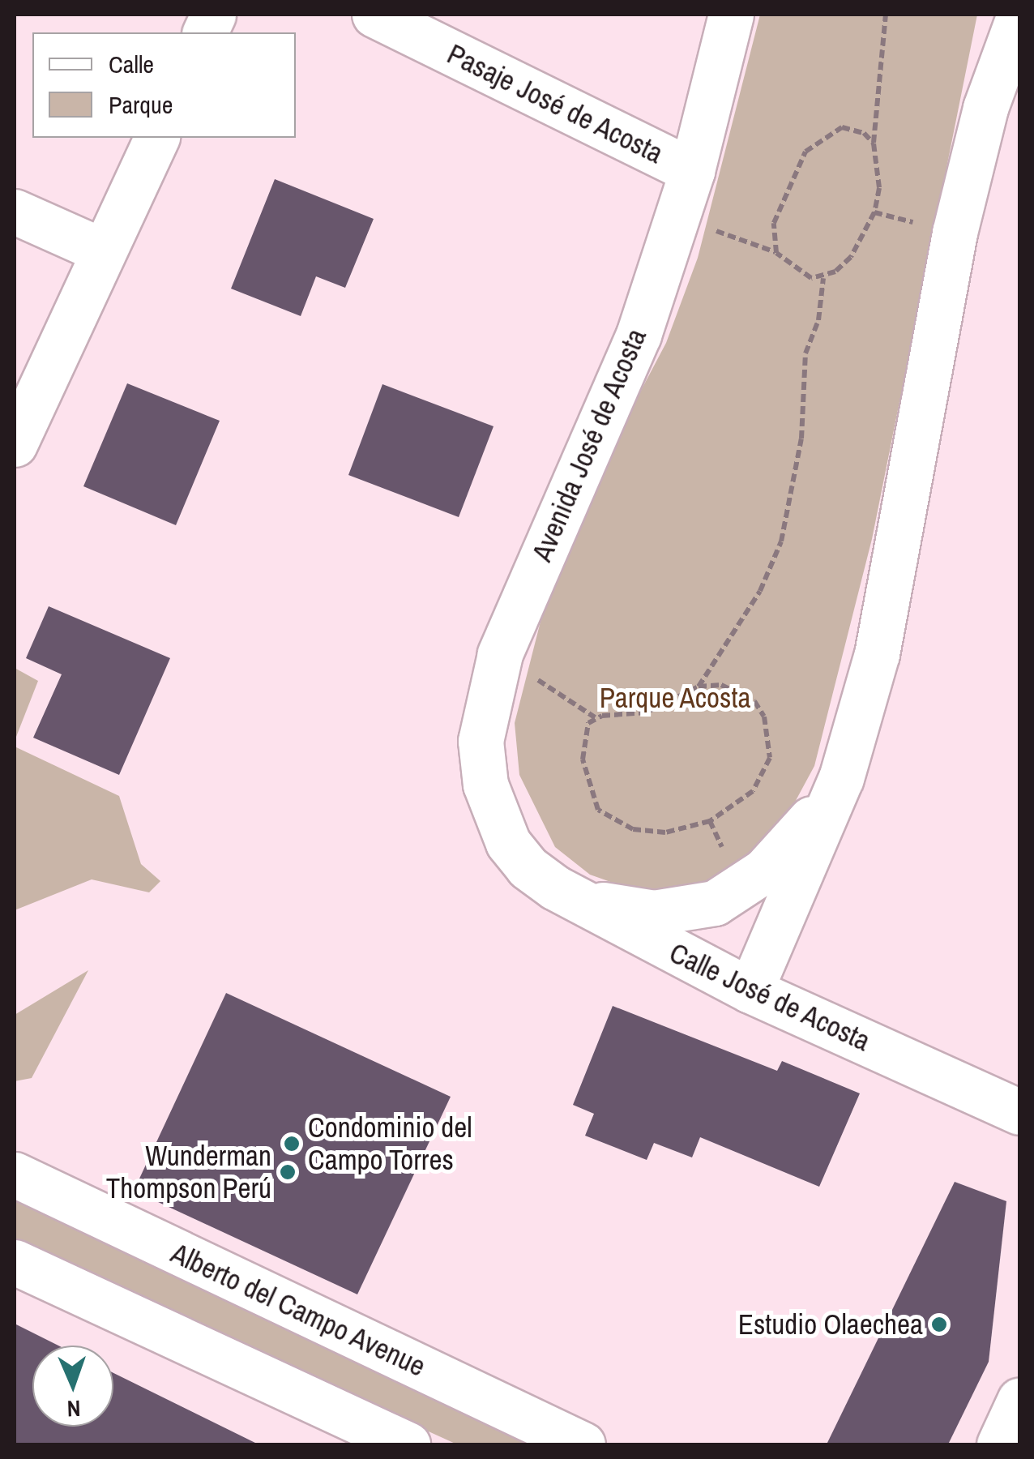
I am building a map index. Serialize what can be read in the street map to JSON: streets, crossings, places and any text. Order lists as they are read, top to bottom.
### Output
{
  "streets": {
    "street": [
      "Pasaje José de Acosta",
      "Avenida José de Acosta",
      "Calle José de Acosta",
      "Alberto del Campo Avenue"
    ]
  },
  "crossings": [
    ["Pasaje José de Acosta", "Avenida José de Acosta"],
    ["Avenida José de Acosta", "Calle José de Acosta"]
  ],
  "parks": ["Parque Acosta"],
  "places": ["Condominio del Campo Torres", "Wunderman Thompson Perú", "Estudio Olaechea"],
  "legend": ["Calle", "Parque"],
  "north": "bottom"
}
